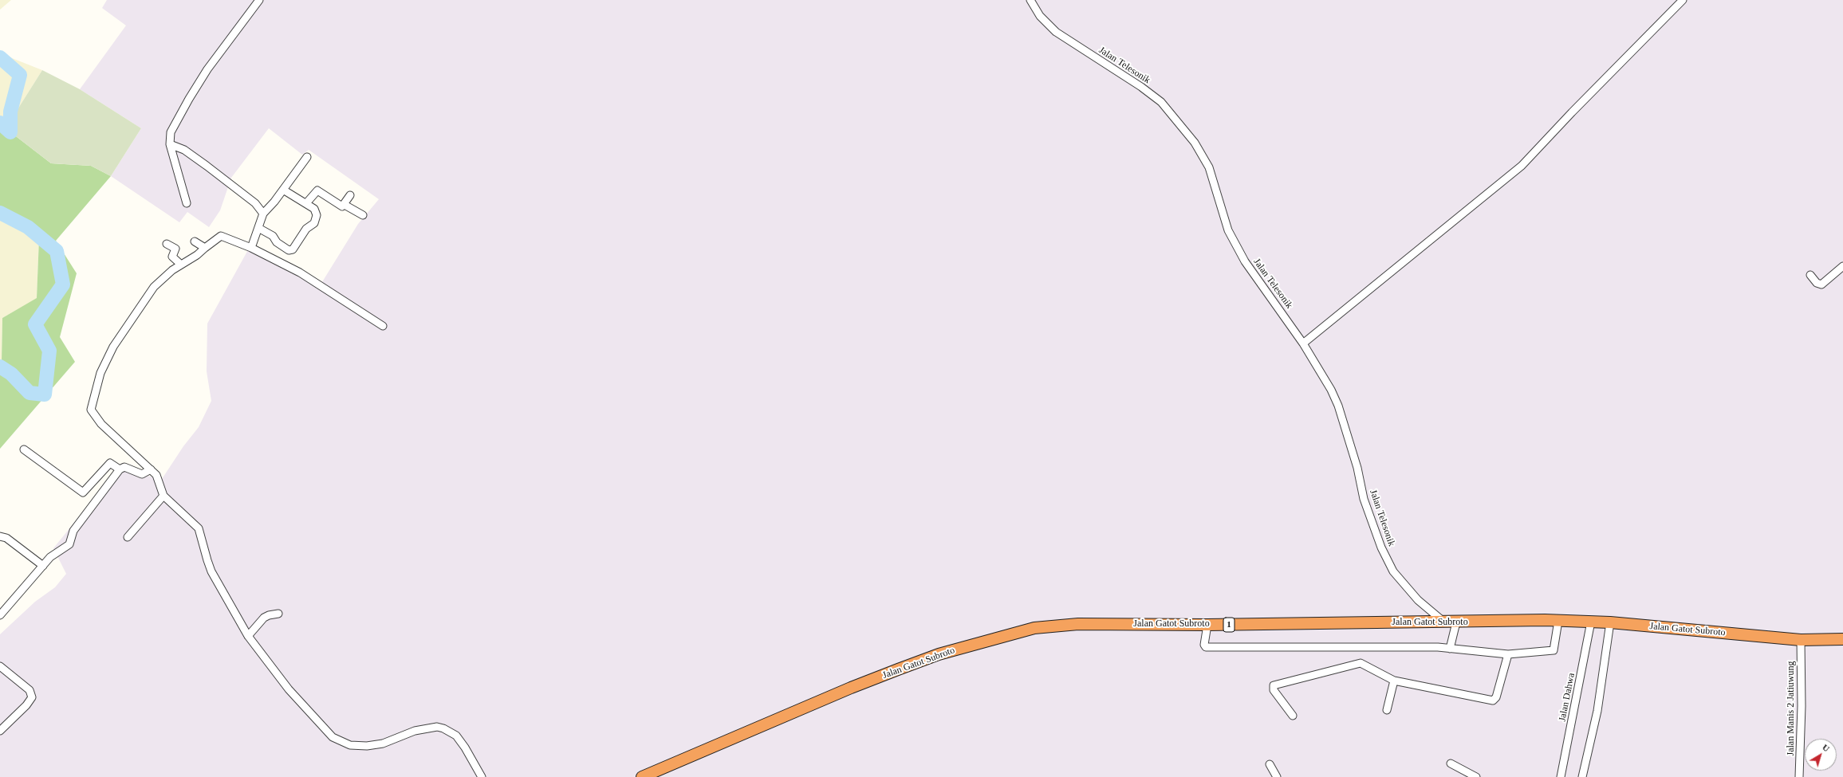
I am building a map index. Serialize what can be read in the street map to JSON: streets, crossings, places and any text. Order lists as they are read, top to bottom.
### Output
{
  "streets": {
    "highway": ["Jalan Gatot Subroto", "1"],
    "street": ["Jalan Telesonik", "Jalan Dahwa", "Jalan Manis 2 Jatiuwung"]
  },
  "crossings": [
    ["Jalan Telesonik", "Jalan Gatot Subroto"],
    ["Jalan Gatot Subroto", "Jalan Dahwa"],
    ["Jalan Gatot Subroto", "Jalan Manis 2 Jatiuwung"]
  ],
  "north": "top right"
}
